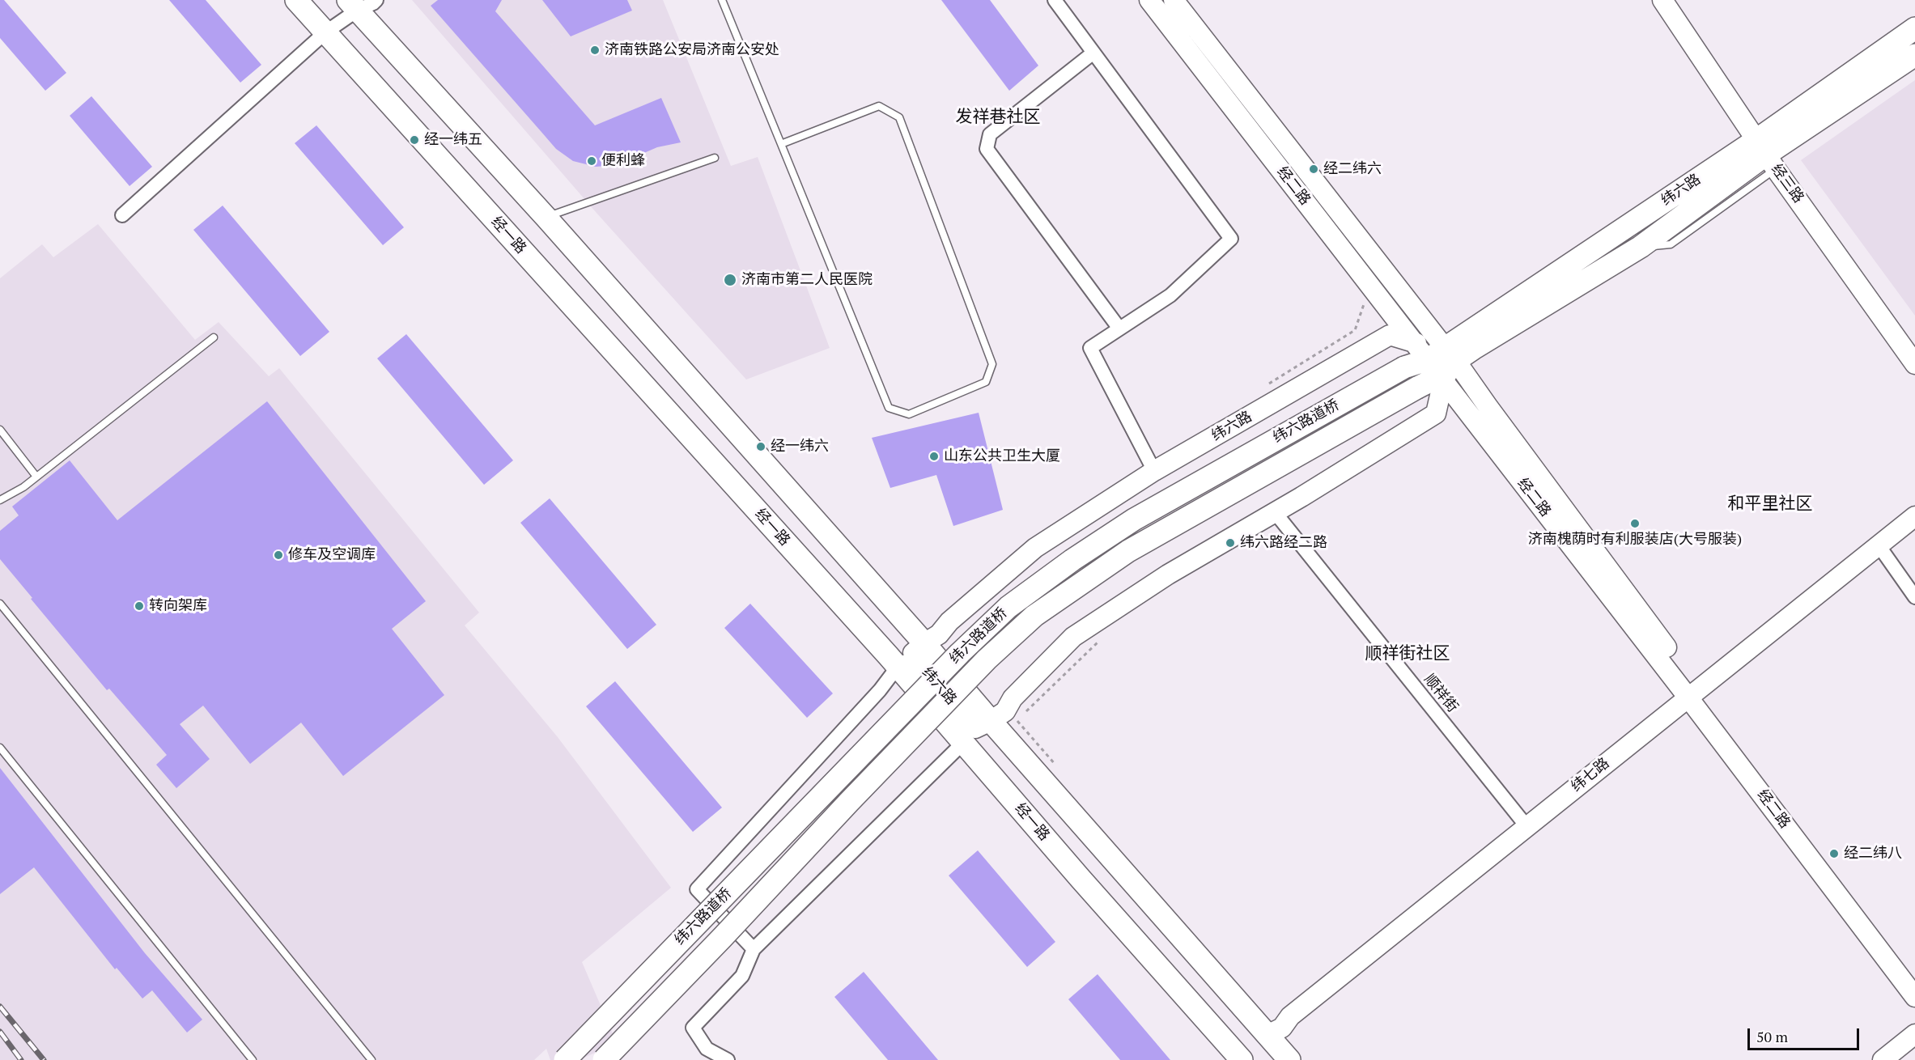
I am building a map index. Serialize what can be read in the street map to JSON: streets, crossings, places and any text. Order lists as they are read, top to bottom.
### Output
{
  "streets": {
    "main road": ["纬六路", "经一路", "纬六路道桥"],
    "street": [
      "经三路",
      "经二路",
      "顺祥街",
      "纬七路"
    ]
  },
  "crossings": [
    ["经三路", "纬六路"],
    ["经二路", "纬六路"],
    ["经二路", "纬七路"],
    ["纬六路", "经一路"],
    ["纬六路", "纬六路道桥"],
    ["顺祥街", "纬七路"]
  ],
  "districts": ["发祥巷社区", "和平里社区", "顺祥街社区"],
  "places": [
    "济南铁路公安局济南公安处",
    "经一纬五",
    "便利蜂",
    "经二纬六",
    "济南市第二人民医院",
    "经一纬六",
    "山东公共卫生大厦",
    "济南槐荫时有利服装店(大号服装)",
    "纬六路经二路",
    "修车及空调库",
    "转向架库",
    "经二纬八"
  ],
  "scale_bar": "50 m"
}
